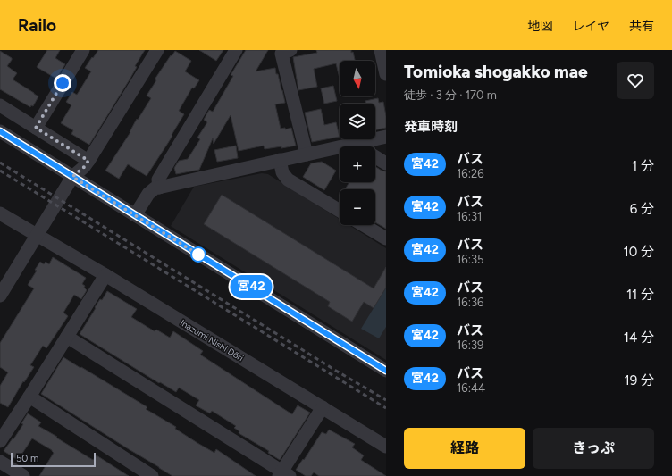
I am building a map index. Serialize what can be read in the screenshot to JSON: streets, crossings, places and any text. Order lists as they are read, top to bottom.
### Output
{
  "streets": {
    "street": ["Inazumi Nishi Dōri"]
  },
  "lines": ["bus line 宮42"],
  "scale_bar": "50 m",
  "north": "bottom",
  "page": {
    "header": "Railo",
    "nav": ["地図", "レイヤ", "共有"],
    "on_map": "宮42",
    "heading": [
      ["Tomioka shogakko mae", "徒歩 · 3 分 · 170 m"],
      "発車時刻"
    ],
    "map_buttons": ["+", "−"],
    "list": [
      {
        "mark": "宮42",
        "name": "バス",
        "note": "16:26",
        "value": "1 分"
      },
      {
        "mark": "宮42",
        "name": "バス",
        "note": "16:31",
        "value": "6 分"
      },
      {
        "mark": "宮42",
        "name": "バス",
        "note": "16:35",
        "value": "10 分"
      },
      {
        "mark": "宮42",
        "name": "バス",
        "note": "16:36",
        "value": "11 分"
      },
      {
        "mark": "宮42",
        "name": "バス",
        "note": "16:39",
        "value": "14 分"
      },
      {
        "mark": "宮42",
        "name": "バス",
        "note": "16:44",
        "value": "19 分"
      }
    ],
    "buttons": ["経路", "きっぷ"],
    "scale": "50 m"
  }
}
